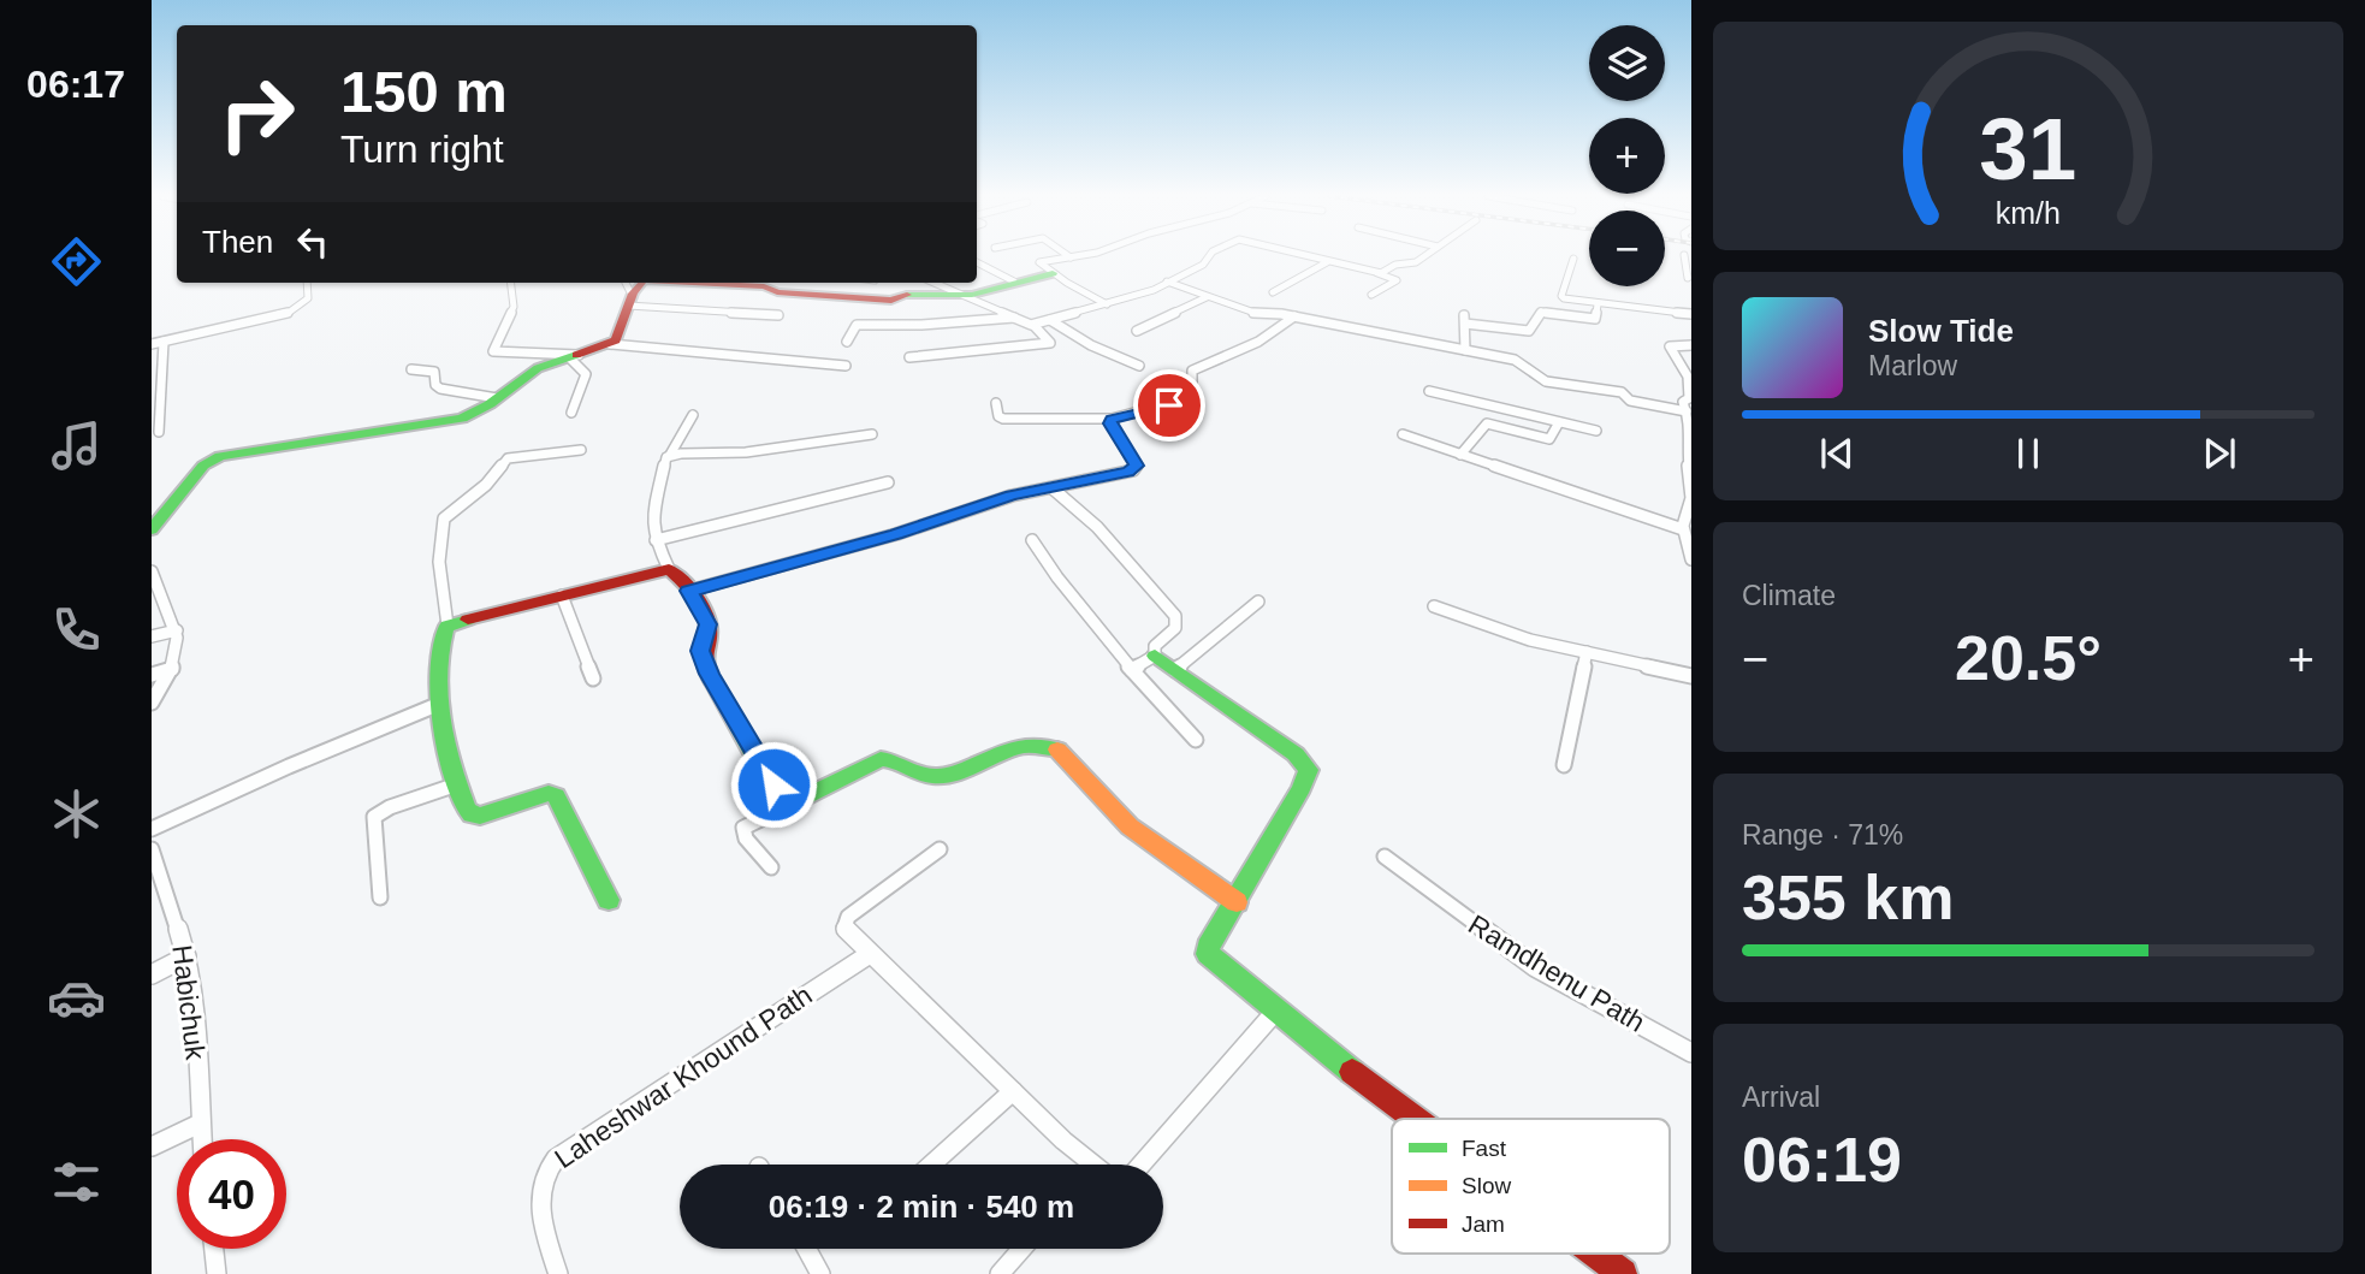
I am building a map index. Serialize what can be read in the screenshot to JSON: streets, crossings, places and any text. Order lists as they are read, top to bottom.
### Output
{
  "streets": {
    "street": ["Ramdhenu Path", "Habichuk", "Laheshwar Khound Path"]
  },
  "legend": ["Fast", "Slow", "Jam"],
  "page": {
    "tabs": "06:17",
    "map_buttons": ["+", "−"],
    "turn": ["150 m", "Turn right"],
    "then": "Then",
    "song": ["Slow Tide", "Marlow"],
    "tile": [
      "Climate",
      ["Range · 71%", "355 km"],
      ["Arrival", "06:19"]
    ],
    "heat": ["−", "20.5°", "+"],
    "limit": "40",
    "trip": "06:19 · 2 min · 540 m",
    "gauge": ["31", "km/h"]
  }
}
